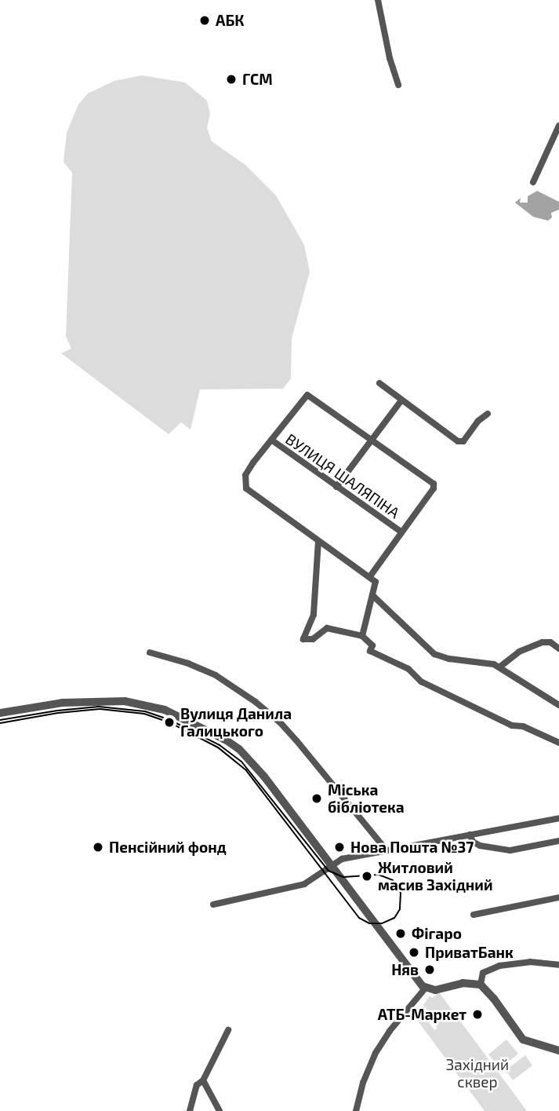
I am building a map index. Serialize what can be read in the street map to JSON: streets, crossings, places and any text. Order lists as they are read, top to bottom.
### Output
{
  "streets": {
    "street": ["ВУЛИЦЯ ШАЛЯПІНА"]
  },
  "parks": ["Західний сквер"],
  "places": [
    "АБК",
    "ГСМ",
    "Вулиця Данила Галицького",
    "Міська бібліотека",
    "Пенсійний фонд",
    "Нова Пошта №37",
    "Житловий масив Західний",
    "Фігаро",
    "ПриватБанк",
    "Няв",
    "АТБ-Маркет"
  ]
}
